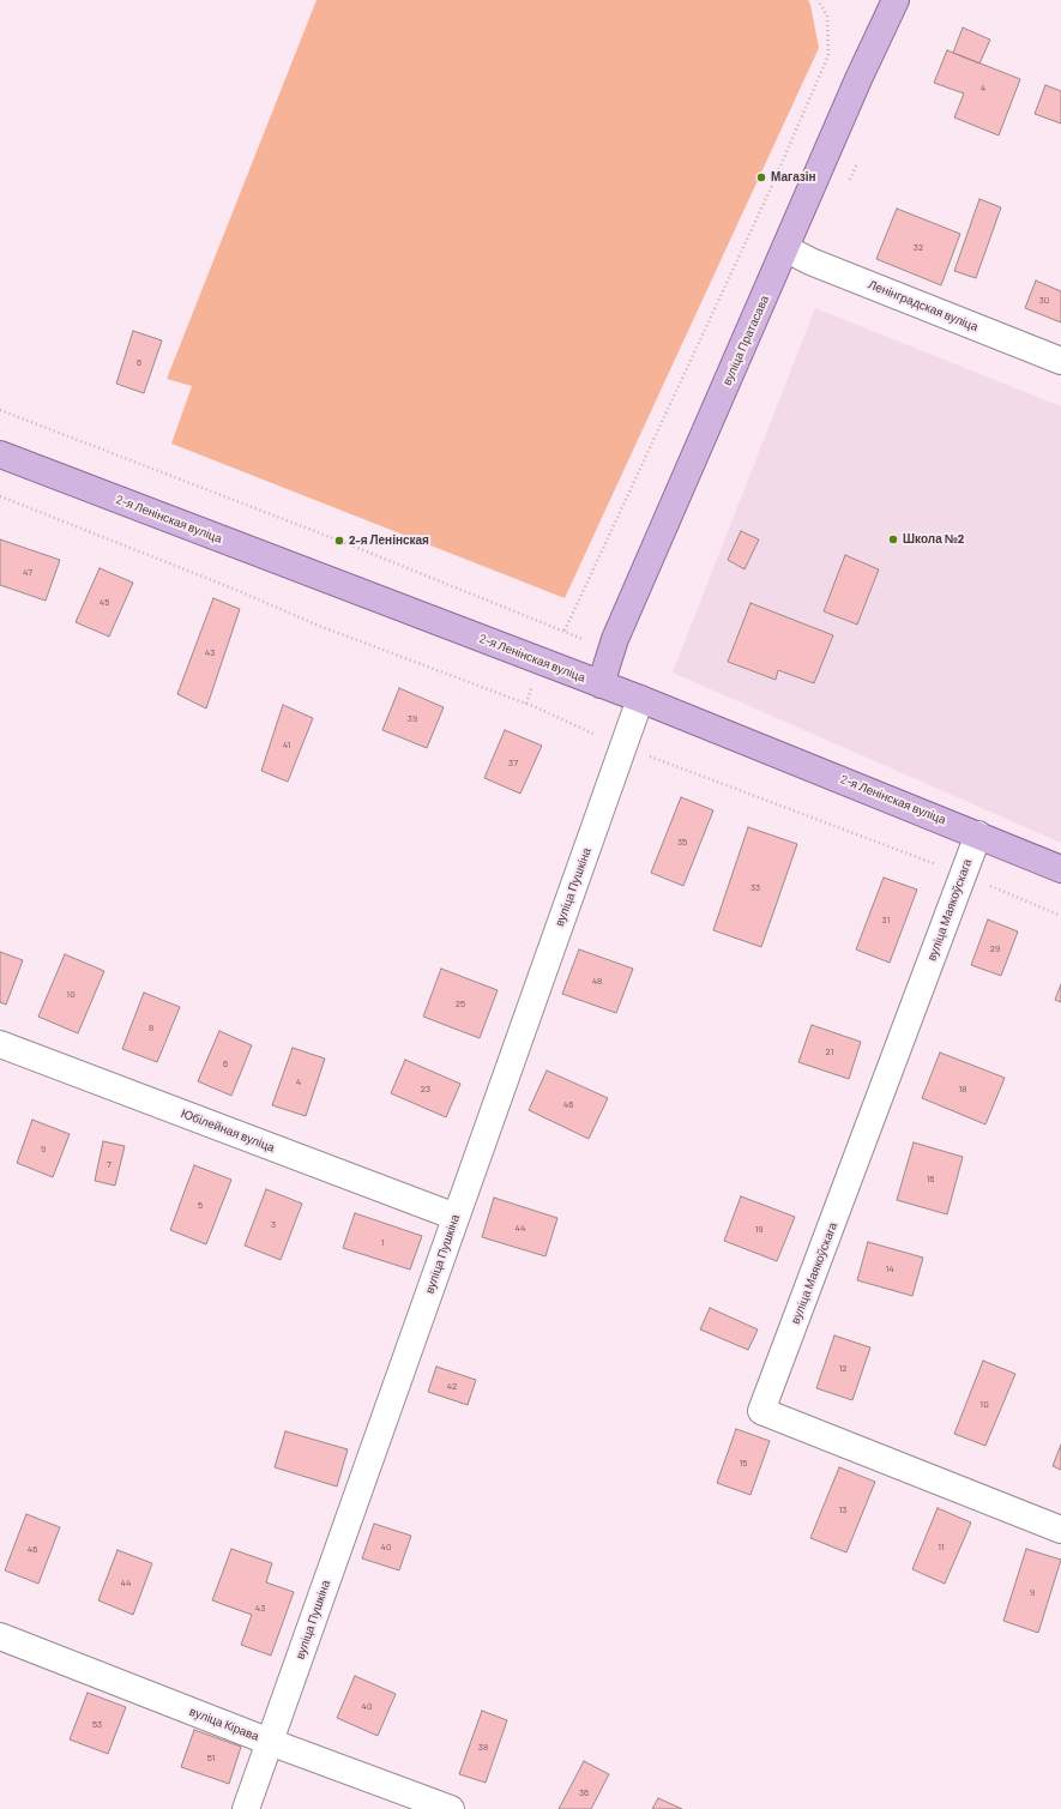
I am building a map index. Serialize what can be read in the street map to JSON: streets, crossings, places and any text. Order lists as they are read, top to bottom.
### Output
{
  "streets": {
    "main road": ["вуліца Пратасава", "2-я Ленінская вуліца"],
    "street": [
      "Ленінградская вуліца",
      "вуліца Пушкіна",
      "вуліца Маякоўскага",
      "Юбілейная вуліца",
      "вуліца Кірава"
    ]
  },
  "crossings": [
    ["Ленінградская вуліца", "вуліца Пратасава"],
    ["вуліца Пратасава", "2-я Ленінская вуліца"],
    ["2-я Ленінская вуліца", "вуліца Пушкіна"],
    ["2-я Ленінская вуліца", "вуліца Маякоўскага"],
    ["вуліца Пушкіна", "Юбілейная вуліца"],
    ["вуліца Пушкіна", "вуліца Кірава"]
  ],
  "places": ["Магазін", "Школа №2", "2-я Ленінская"],
  "house_numbers": [
    "4",
    "32",
    "30",
    "6",
    "47",
    "45",
    "43",
    "39",
    "41",
    "37",
    "35",
    "33",
    "31",
    "29",
    "48",
    "10",
    "25",
    "8",
    "21",
    "6",
    "4",
    "23",
    "18",
    "46",
    "9",
    "7",
    "16",
    "5",
    "3",
    "44",
    "19",
    "1",
    "14",
    "12",
    "42",
    "10",
    "15",
    "13",
    "40",
    "11",
    "46",
    "44",
    "9",
    "43",
    "40",
    "53",
    "38",
    "51",
    "36"
  ]
}
